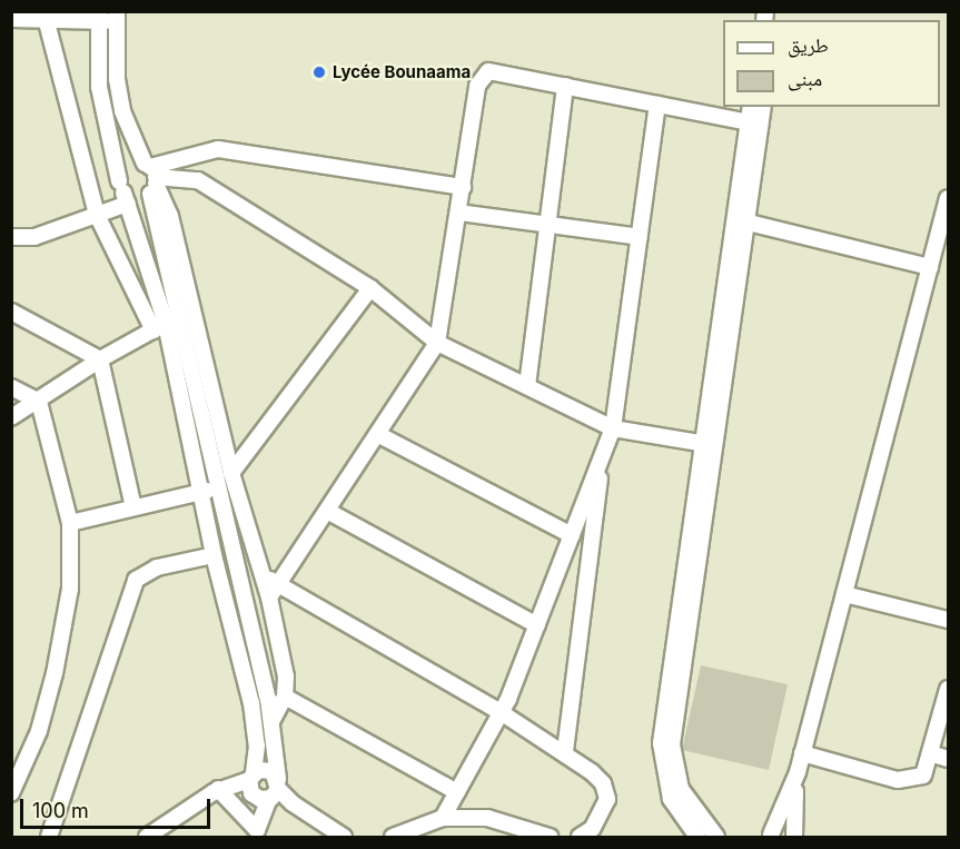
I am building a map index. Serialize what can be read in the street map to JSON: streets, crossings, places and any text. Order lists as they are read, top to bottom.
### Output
{
  "places": ["Lycée Bounaama"],
  "legend": ["طريق", "مبنى"],
  "scale_bar": "100 m"
}
